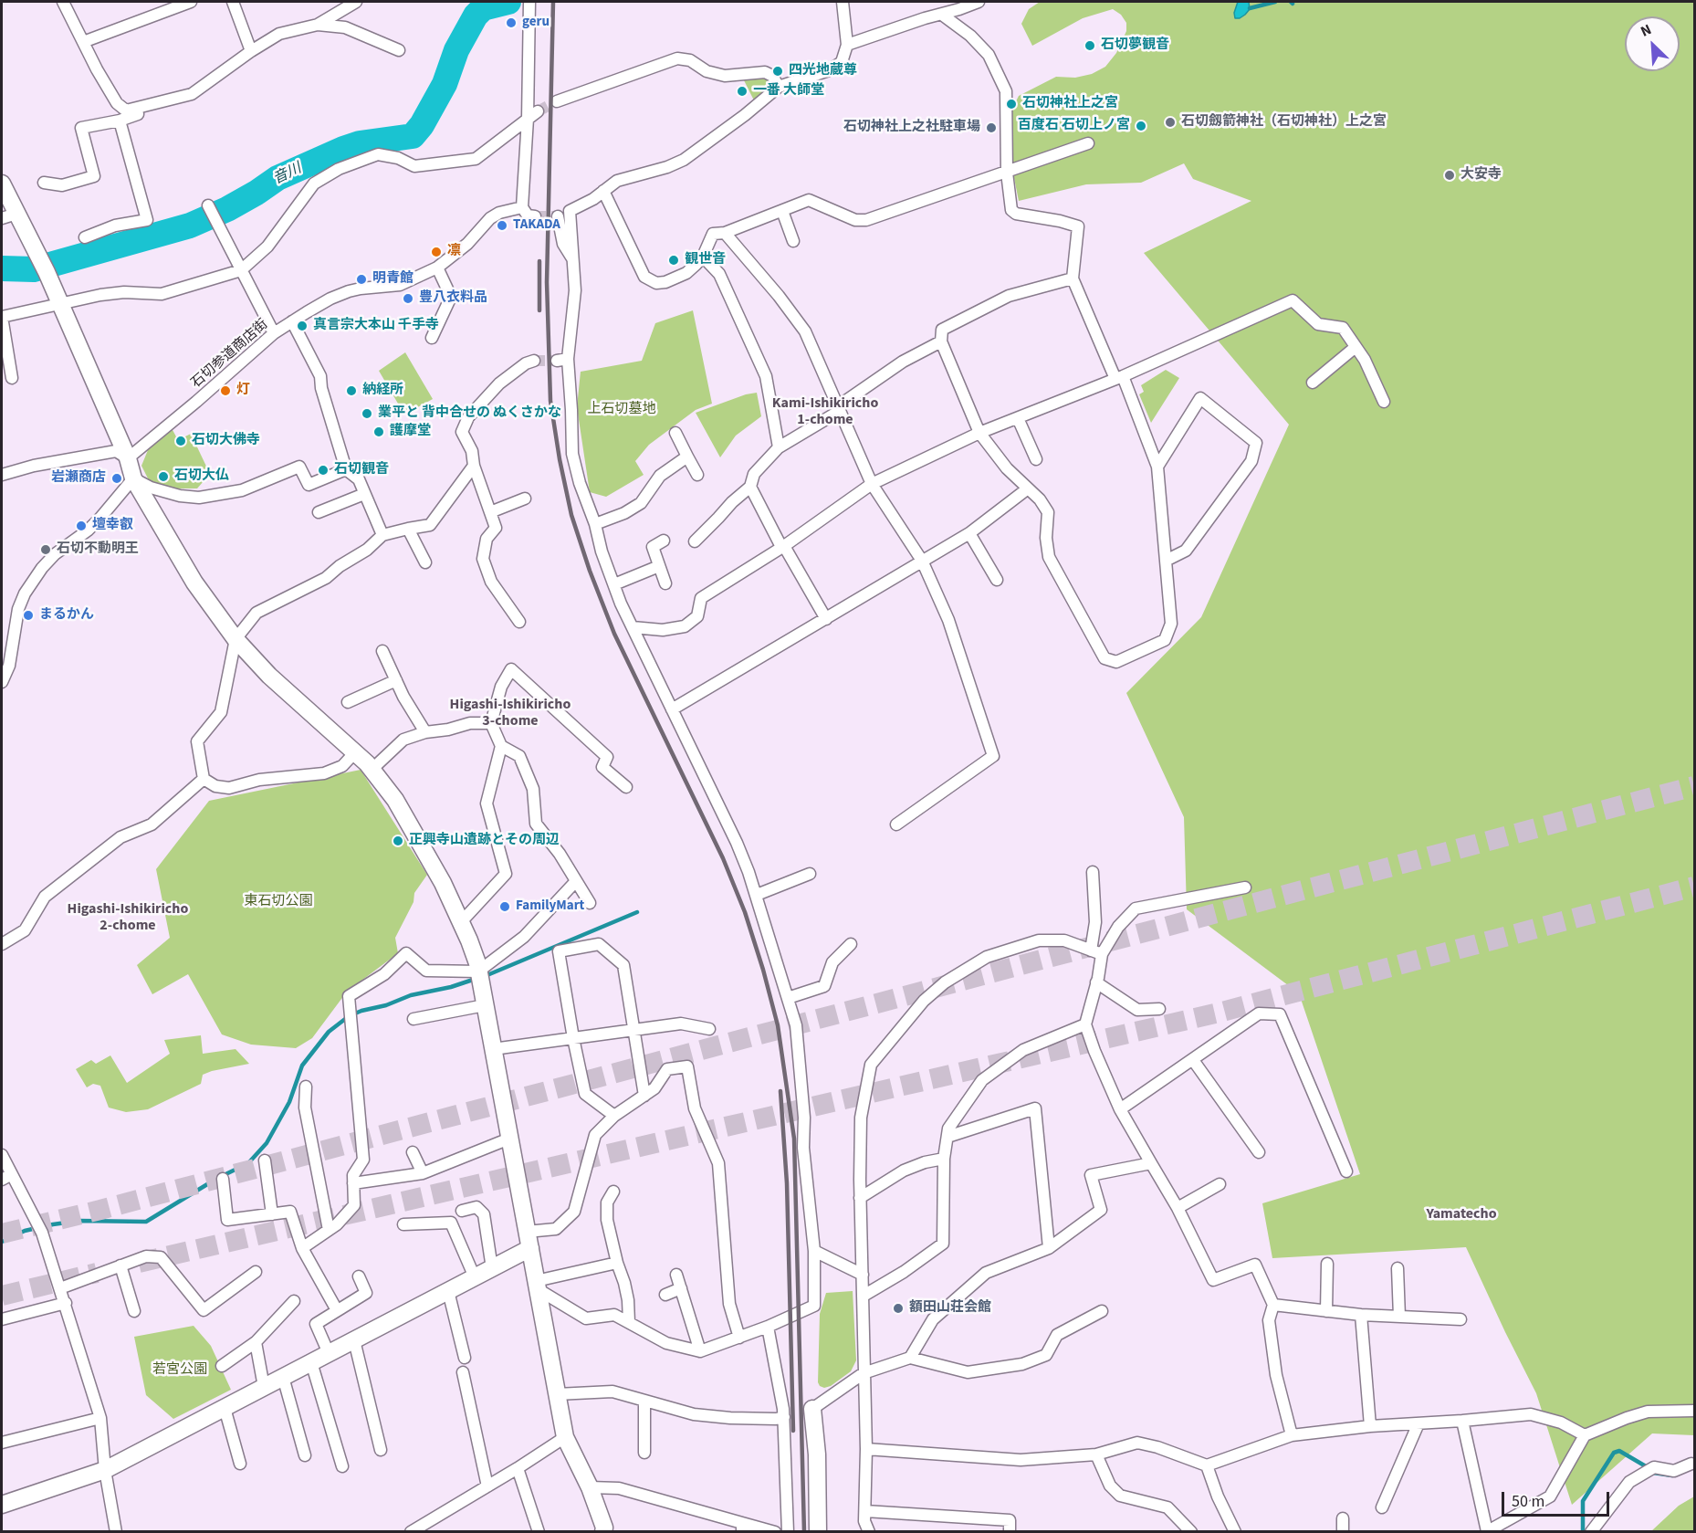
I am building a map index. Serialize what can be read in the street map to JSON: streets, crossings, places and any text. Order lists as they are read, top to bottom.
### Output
{
  "streets": {
    "street": ["石切参道商店街"]
  },
  "districts": [
    "Kami-Ishikiricho 1-chome",
    "Higashi-Ishikiricho 3-chome",
    "Higashi-Ishikiricho 2-chome",
    "Yamatecho"
  ],
  "water": ["音川"],
  "parks": ["上石切墓地", "東石切公園", "若宮公園"],
  "places": [
    "geru",
    "石切夢観音",
    "四光地蔵尊",
    "一番 大師堂",
    "石切神社上之宮",
    "石切劔箭神社（石切神社）上之宮",
    "百度石 石切上ノ宮",
    "石切神社上之社駐車場",
    "大安寺",
    "TAKADA",
    "凛",
    "観世音",
    "明青館",
    "豊八衣料品",
    "真言宗大本山 千手寺",
    "灯",
    "納経所",
    "業平と 背中合せの ぬくさかな",
    "護摩堂",
    "石切大佛寺",
    "石切観音",
    "石切大仏",
    "岩瀬商店",
    "壇幸叡",
    "石切不動明王",
    "まるかん",
    "正興寺山遺跡とその周辺",
    "FamilyMart",
    "額田山荘会館"
  ],
  "scale_bar": "50 m",
  "north": "top left"
}
